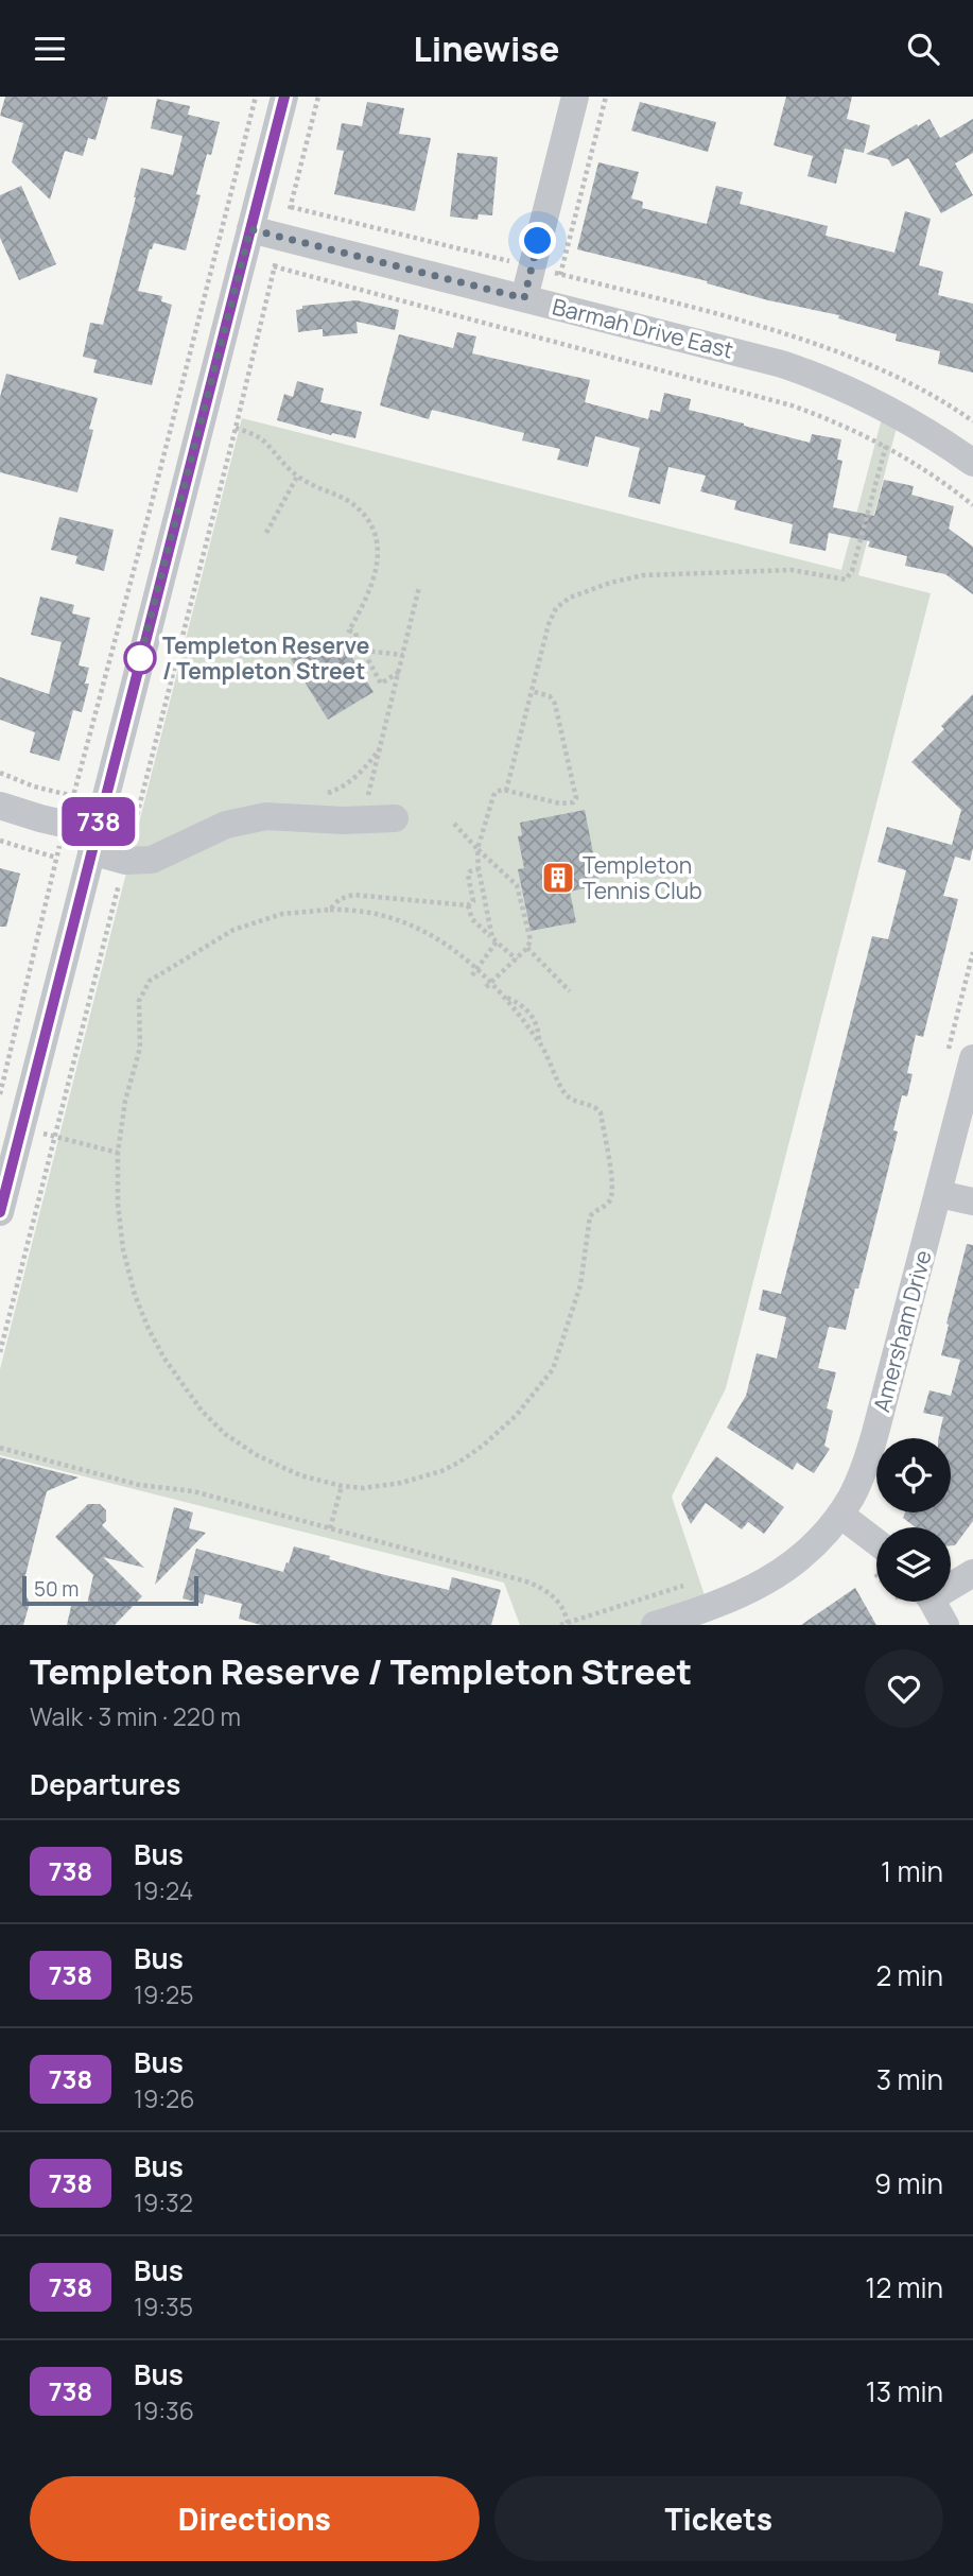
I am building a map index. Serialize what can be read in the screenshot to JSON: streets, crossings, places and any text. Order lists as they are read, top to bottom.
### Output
{
  "streets": {
    "street": ["Barmah Drive East", "Amersham Drive"]
  },
  "places": {
    "other": ["Templeton Reserve / Templeton Street"],
    "building": ["Templeton Tennis Club"]
  },
  "lines": ["bus line 738"],
  "scale_bar": "50 m",
  "page": {
    "header": "Linewise",
    "on_map": "738",
    "scale": "50 m",
    "heading": [
      ["Templeton Reserve / Templeton Street", "Walk · 3 min · 220 m"],
      "Departures"
    ],
    "list": [
      {
        "mark": "738",
        "name": "Bus",
        "note": "19:24",
        "value": "1 min"
      },
      {
        "mark": "738",
        "name": "Bus",
        "note": "19:25",
        "value": "2 min"
      },
      {
        "mark": "738",
        "name": "Bus",
        "note": "19:26",
        "value": "3 min"
      },
      {
        "mark": "738",
        "name": "Bus",
        "note": "19:32",
        "value": "9 min"
      },
      {
        "mark": "738",
        "name": "Bus",
        "note": "19:35",
        "value": "12 min"
      },
      {
        "mark": "738",
        "name": "Bus",
        "note": "19:36",
        "value": "13 min"
      }
    ],
    "buttons": ["Directions", "Tickets"]
  }
}
